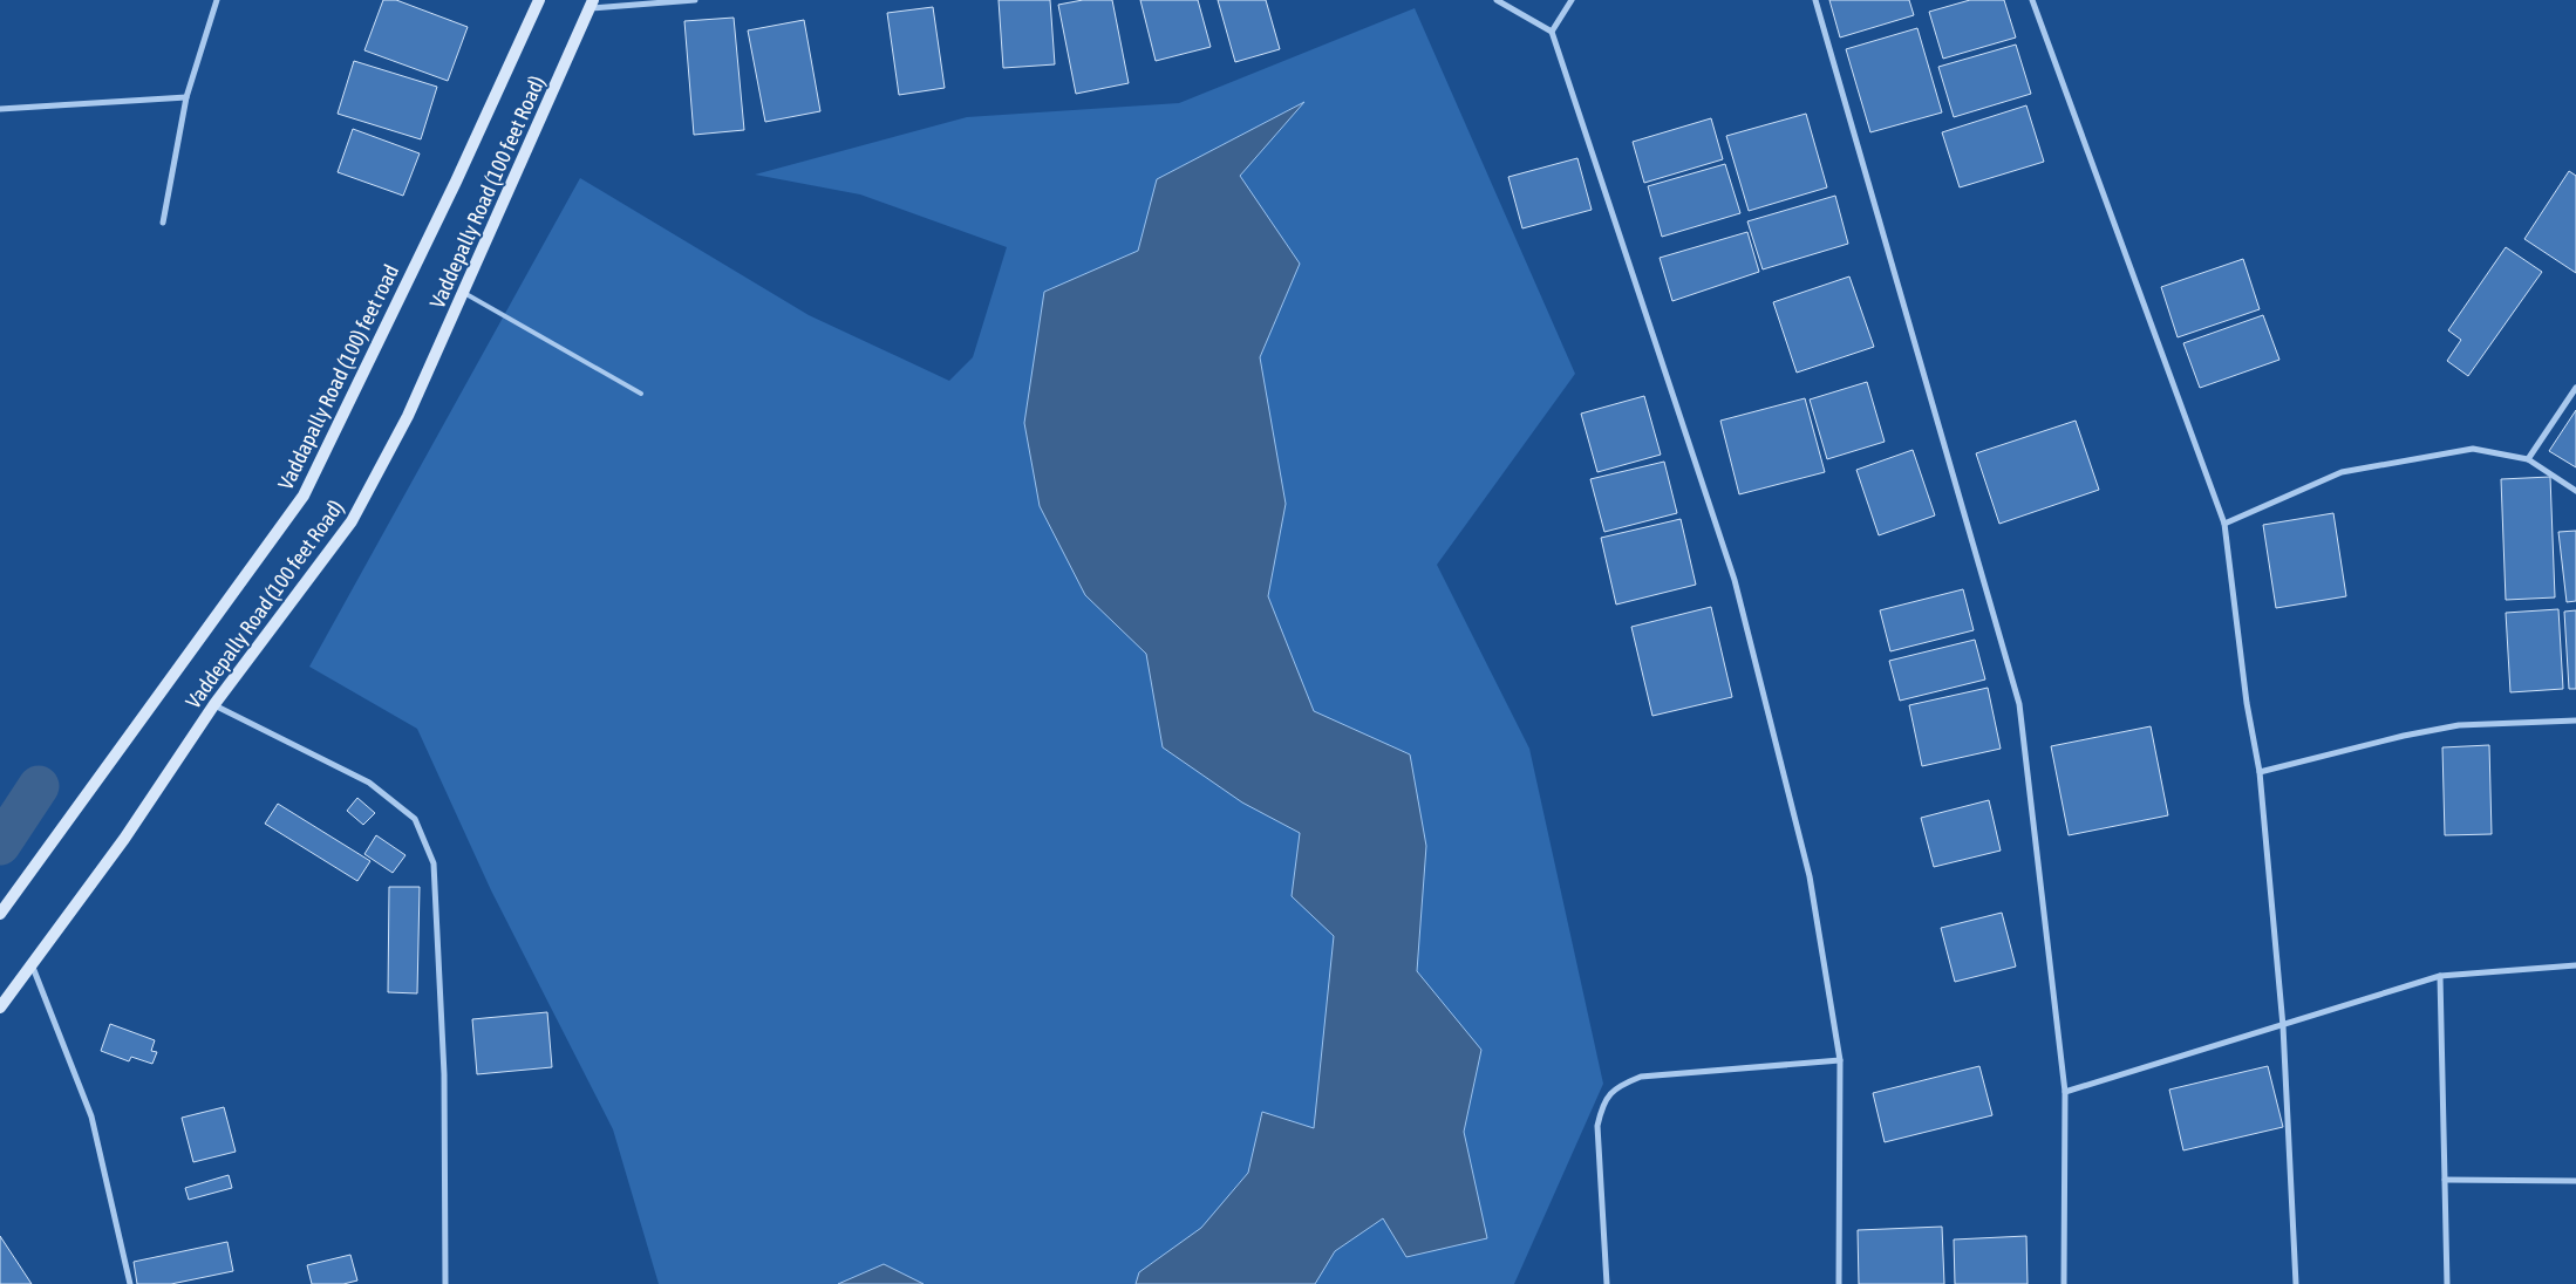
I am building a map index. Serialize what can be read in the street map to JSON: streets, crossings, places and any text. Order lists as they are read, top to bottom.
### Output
{
  "streets": {
    "main road": ["Vaddepally Road (100 feet Road)", "Vaddapally Road (100) feet road"]
  }
}
